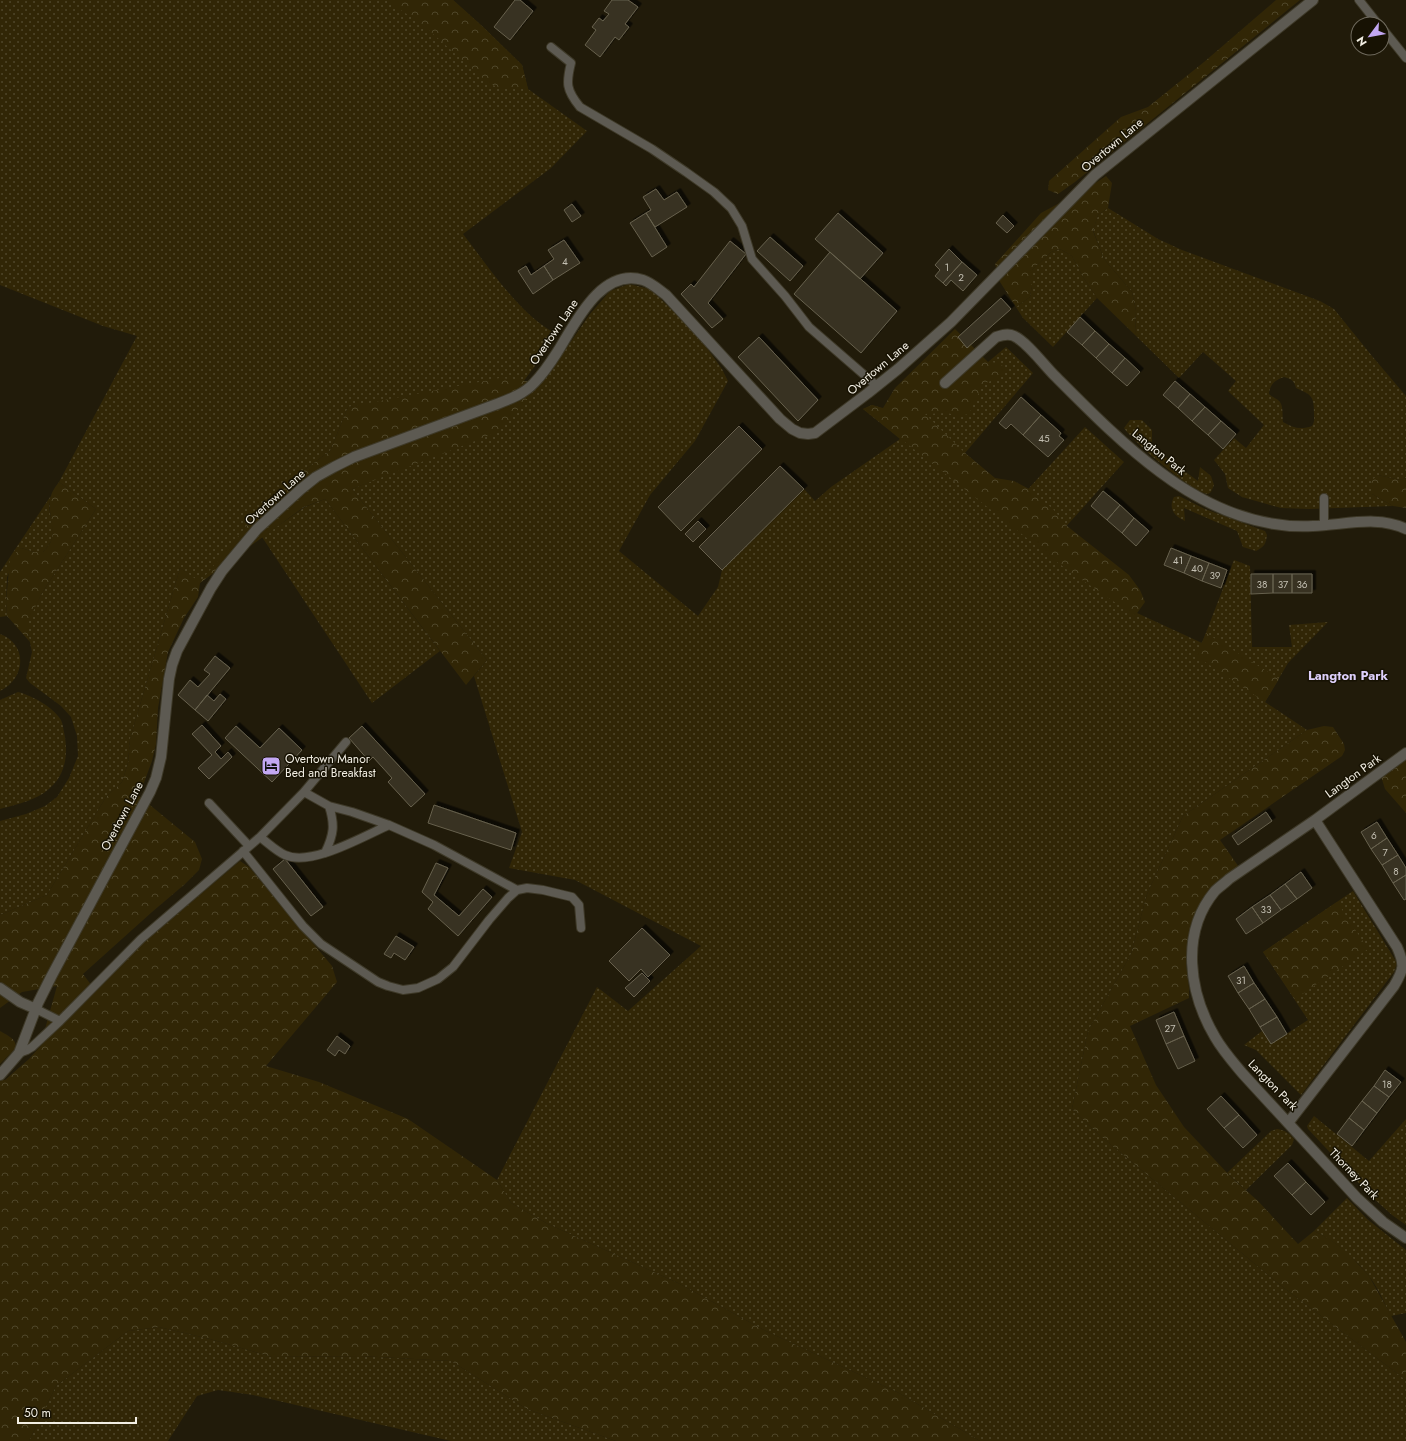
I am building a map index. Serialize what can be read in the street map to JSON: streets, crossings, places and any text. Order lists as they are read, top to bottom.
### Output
{
  "streets": {
    "street": ["Overtown Lane", "Langton Park", "Thorney Park"]
  },
  "crossings": [
    ["Langton Park", "Thorney Park"]
  ],
  "districts": ["Langton Park"],
  "places": {
    "hotel": ["Overtown Manor Bed and Breakfast"]
  },
  "house_numbers": [
    "4",
    "1",
    "2",
    "45",
    "41",
    "40",
    "39",
    "38",
    "37",
    "36",
    "6",
    "7",
    "8",
    "33",
    "31",
    "27",
    "18"
  ],
  "scale_bar": "50 m",
  "north": "bottom left"
}
